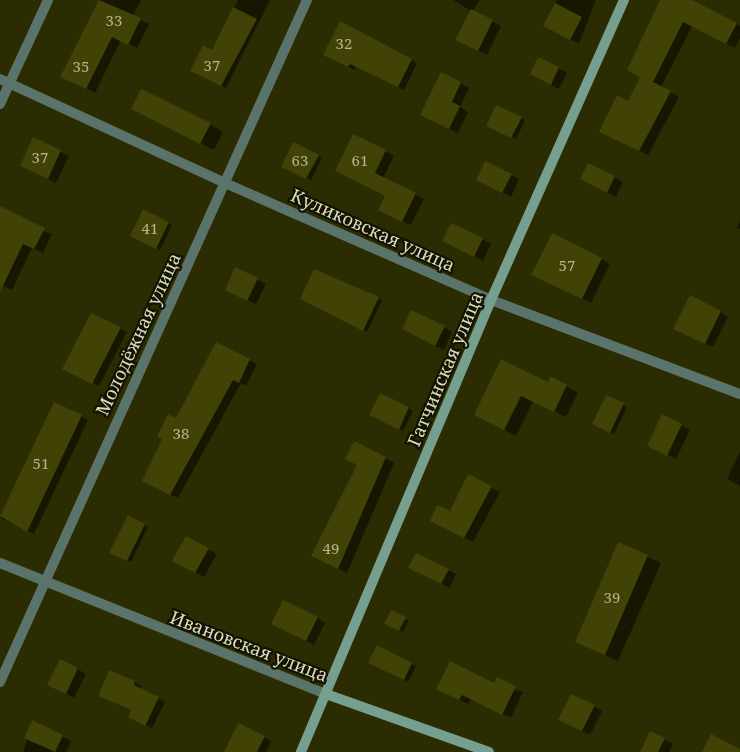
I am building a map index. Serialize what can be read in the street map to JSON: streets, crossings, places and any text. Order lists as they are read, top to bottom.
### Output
{
  "streets": {
    "street": [
      "Куликовская улица",
      "Молодёжная улица",
      "Гатчинская улица",
      "Ивановская улица"
    ]
  },
  "crossings": [
    ["Куликовская улица", "Молодёжная улица"],
    ["Куликовская улица", "Гатчинская улица"],
    ["Молодёжная улица", "Ивановская улица"],
    ["Гатчинская улица", "Ивановская улица"]
  ],
  "house_numbers": [
    "33",
    "32",
    "37",
    "35",
    "37",
    "63",
    "61",
    "41",
    "57",
    "38",
    "51",
    "49",
    "39"
  ]
}
